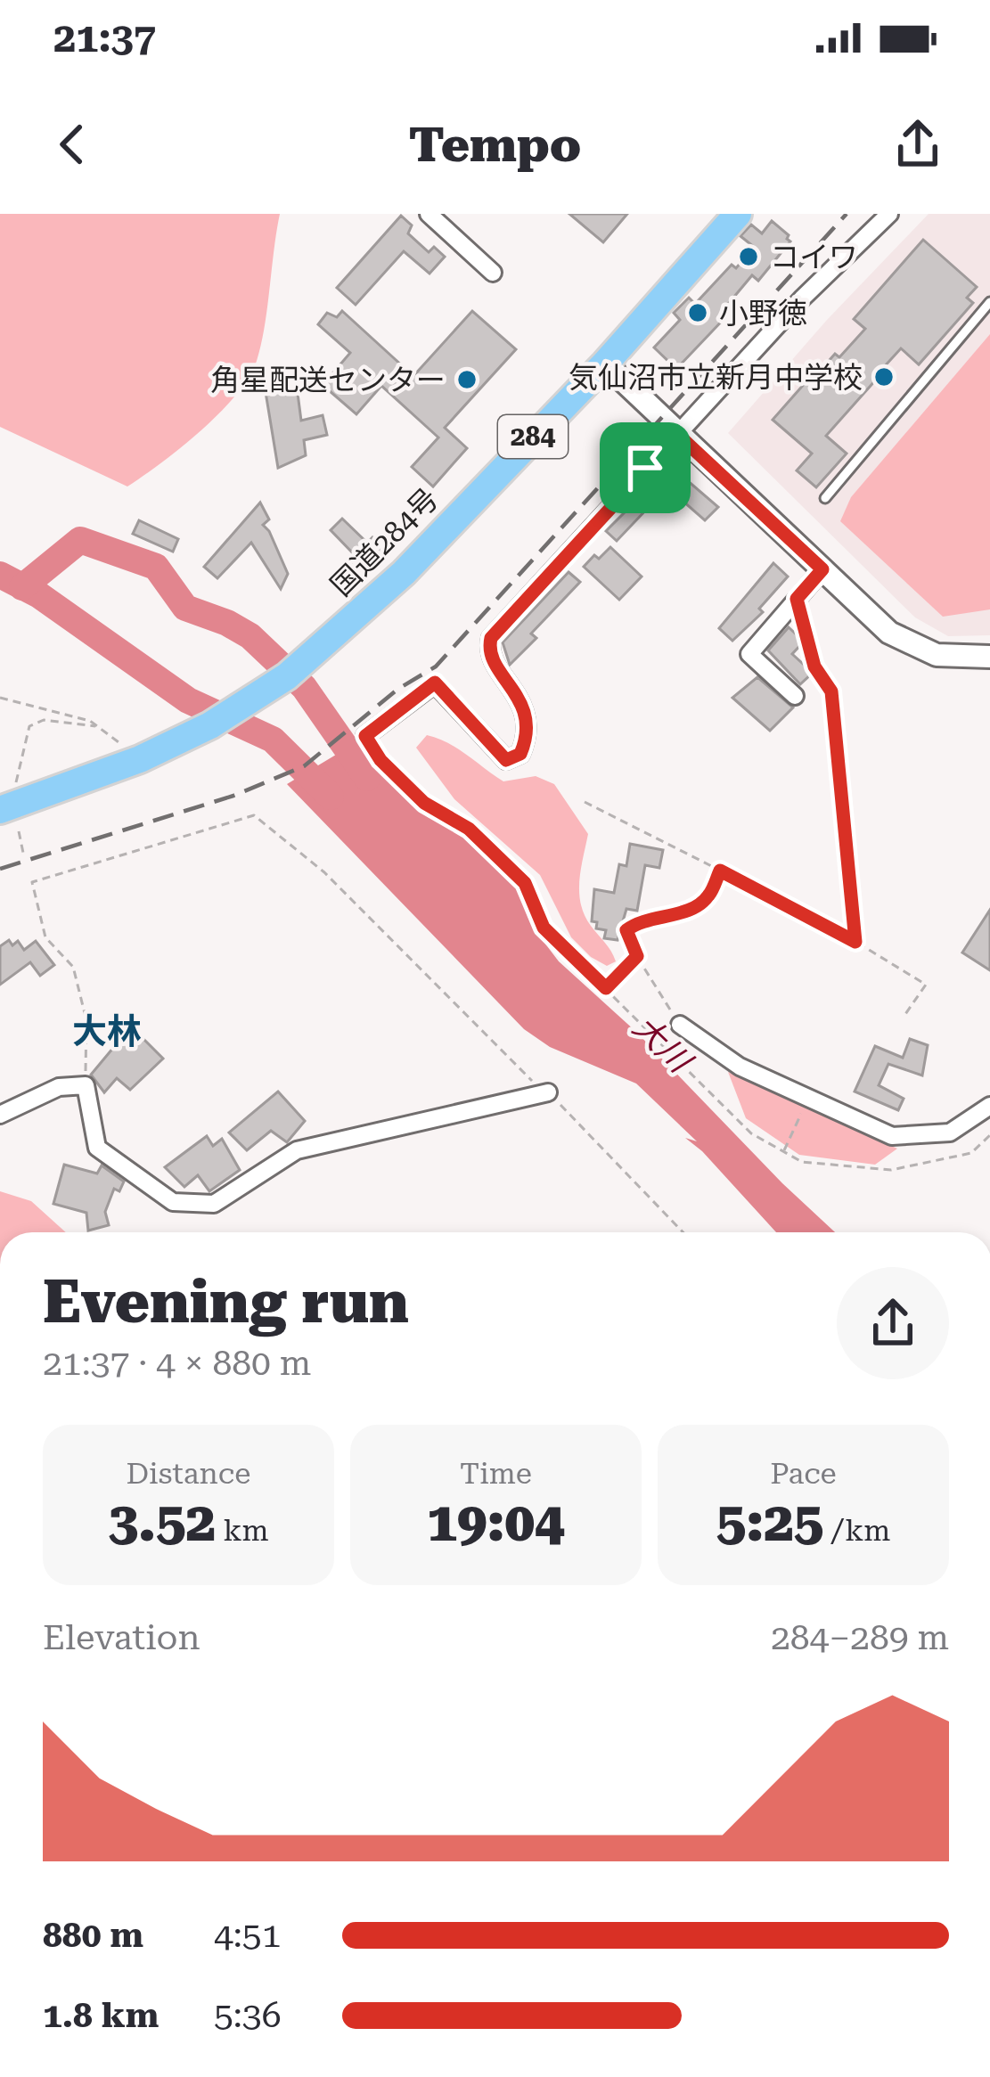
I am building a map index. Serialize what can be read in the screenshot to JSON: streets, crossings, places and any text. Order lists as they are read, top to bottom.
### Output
{
  "streets": {
    "highway": ["284", "国道284号"]
  },
  "districts": ["大林"],
  "water": ["大川"],
  "places": [
    "コイワ",
    "小野徳",
    "気仙沼市立新月中学校",
    "角星配送センター"
  ],
  "page": {
    "status": "21:37",
    "header": "Tempo",
    "heading": ["Evening run", "21:37 · 4 × 880 m"],
    "stats": [
      ["Distance", "3.52 km"],
      ["Time", "19:04"],
      ["Pace", "5:25 /km"]
    ],
    "chart": ["Elevation", "284–289 m"],
    "list": [
      {
        "name": "880 m",
        "note": "4:51"
      },
      {
        "name": "1.8 km",
        "note": "5:36"
      }
    ]
  }
}
